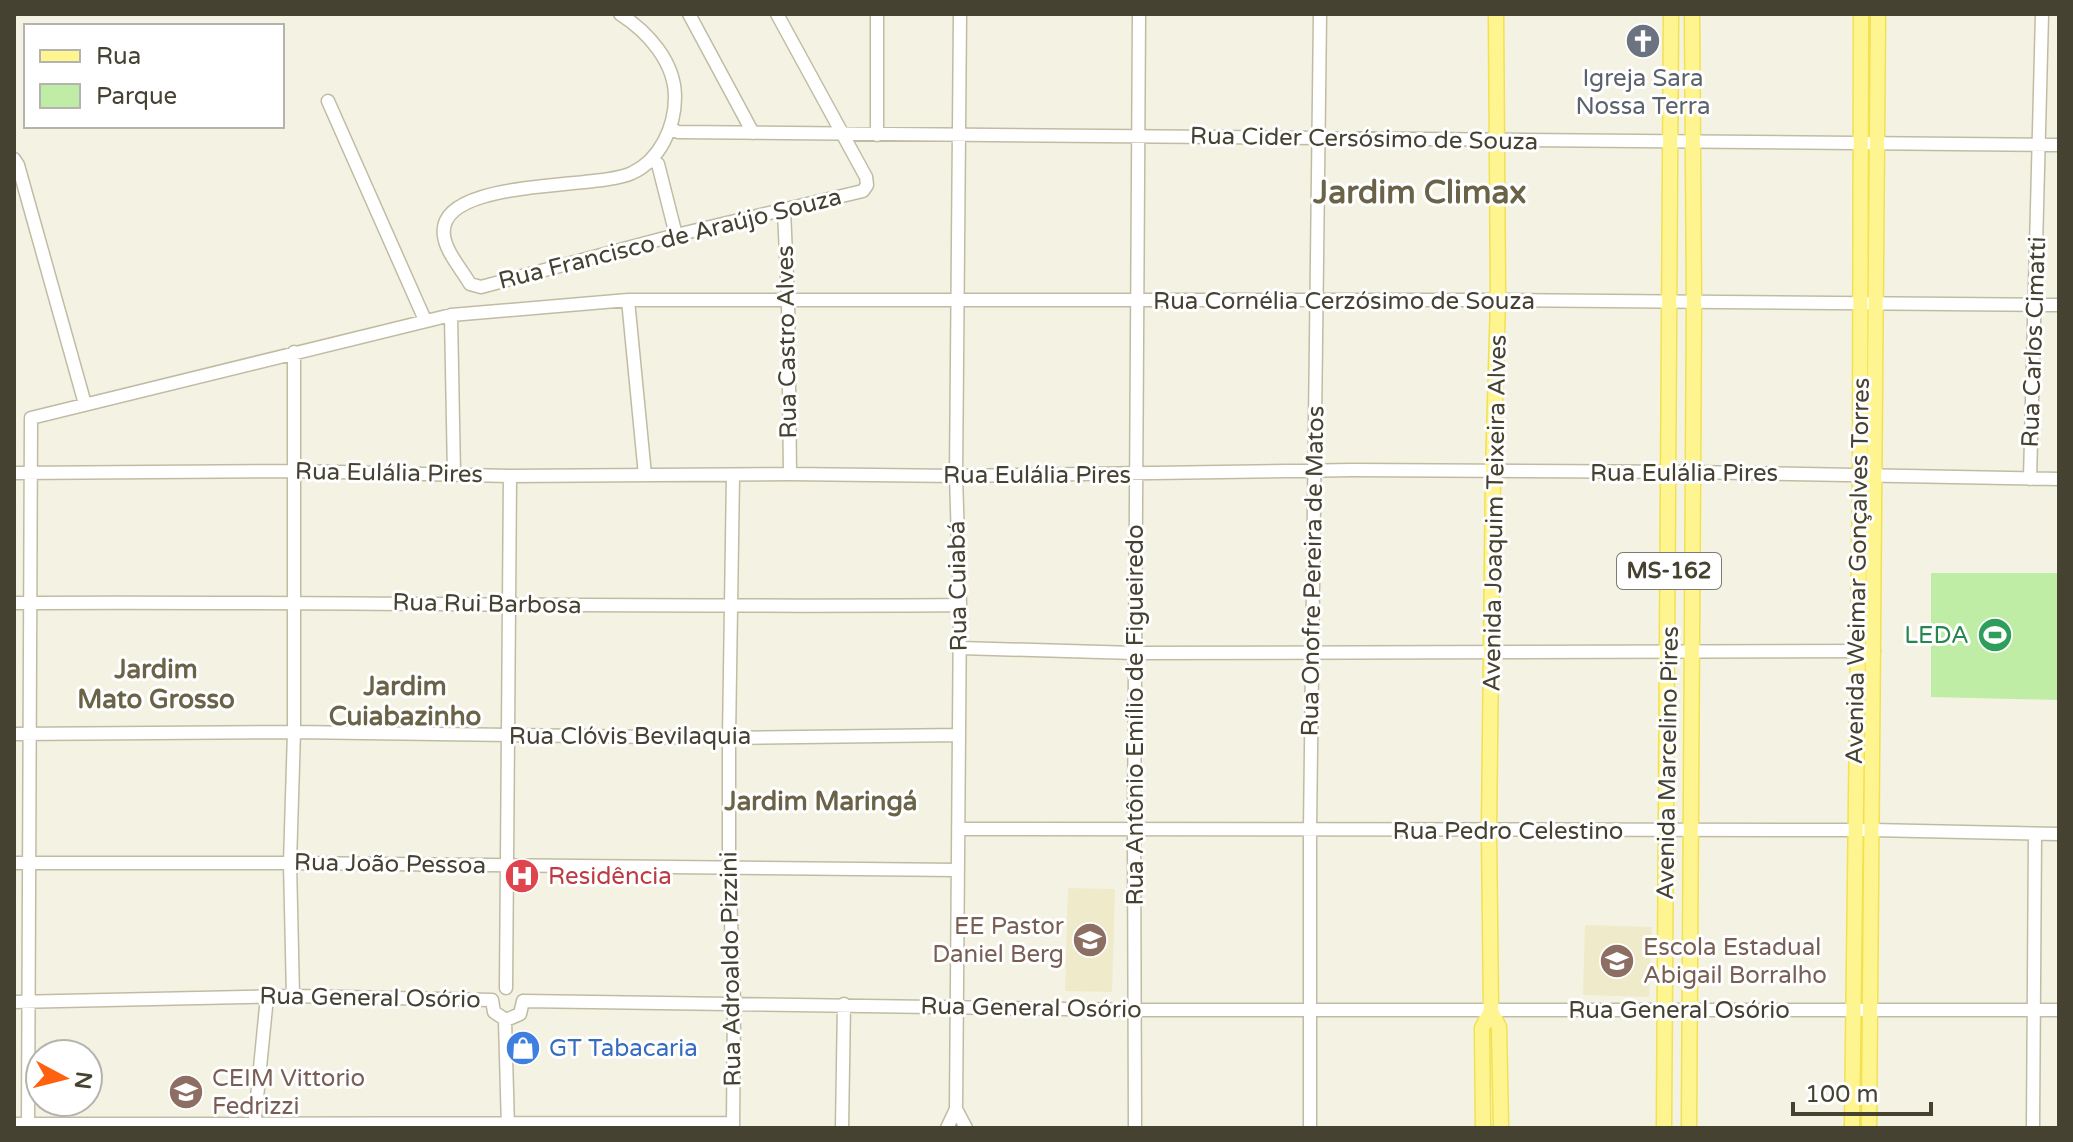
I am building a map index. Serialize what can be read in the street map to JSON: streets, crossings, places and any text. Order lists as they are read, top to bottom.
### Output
{
  "streets": {
    "main road": [
      "Avenida Joaquim Teixeira Alves",
      "MS-162",
      "Avenida Weimar Gonçalves Torres",
      "Avenida Marcelino Pires"
    ],
    "street": [
      "Rua Cider Cersósimo de Souza",
      "Rua Francisco de Araújo Souza",
      "Rua Cornélia Cerzósimo de Souza",
      "Rua Castro Alves",
      "Rua Carlos Cimatti",
      "Rua Eulália Pires",
      "Rua Onofre Pereira de Matos",
      "Rua Cuiabá",
      "Rua Rui Barbosa",
      "Rua Antônio Emílio de Figueiredo",
      "Rua Clóvis Bevilaquia",
      "Rua Pedro Celestino",
      "Rua João Pessoa",
      "Rua Adroaldo Pizzini",
      "Rua General Osório"
    ]
  },
  "crossings": [
    ["Rua Cider Cersósimo de Souza", "Rua Francisco de Araújo Souza"],
    ["Rua Cider Cersósimo de Souza", "Rua Carlos Cimatti"],
    ["Rua Cider Cersósimo de Souza", "Avenida Joaquim Teixeira Alves"],
    ["Rua Cider Cersósimo de Souza", "Rua Onofre Pereira de Matos"],
    ["Rua Cider Cersósimo de Souza", "Avenida Weimar Gonçalves Torres"],
    ["Rua Cider Cersósimo de Souza", "Rua Cuiabá"],
    ["Rua Cider Cersósimo de Souza", "Rua Antônio Emílio de Figueiredo"],
    ["Rua Cider Cersósimo de Souza", "Avenida Marcelino Pires"],
    ["Rua Francisco de Araújo Souza", "Rua Castro Alves"],
    ["Rua Cornélia Cerzósimo de Souza", "Rua Castro Alves"],
    ["Rua Cornélia Cerzósimo de Souza", "Rua Carlos Cimatti"],
    ["Rua Cornélia Cerzósimo de Souza", "Rua Eulália Pires"],
    ["Rua Cornélia Cerzósimo de Souza", "Avenida Joaquim Teixeira Alves"],
    ["Rua Cornélia Cerzósimo de Souza", "Rua Onofre Pereira de Matos"],
    ["Rua Cornélia Cerzósimo de Souza", "Avenida Weimar Gonçalves Torres"],
    ["Rua Cornélia Cerzósimo de Souza", "Rua Cuiabá"],
    ["Rua Cornélia Cerzósimo de Souza", "Rua Antônio Emílio de Figueiredo"],
    ["Rua Cornélia Cerzósimo de Souza", "Avenida Marcelino Pires"],
    ["Rua Castro Alves", "Rua Eulália Pires"],
    ["Rua Carlos Cimatti", "Rua Eulália Pires"],
    ["Rua Eulália Pires", "Avenida Joaquim Teixeira Alves"],
    ["Rua Eulália Pires", "Rua Onofre Pereira de Matos"],
    ["Rua Eulália Pires", "Avenida Weimar Gonçalves Torres"],
    ["Rua Eulália Pires", "Rua Cuiabá"],
    ["Rua Eulália Pires", "Rua Antônio Emílio de Figueiredo"],
    ["Rua Eulália Pires", "Avenida Marcelino Pires"],
    ["Rua Eulália Pires", "Rua Adroaldo Pizzini"],
    ["Avenida Joaquim Teixeira Alves", "Rua Pedro Celestino"],
    ["Avenida Joaquim Teixeira Alves", "Rua General Osório"],
    ["Rua Onofre Pereira de Matos", "Rua Pedro Celestino"],
    ["Rua Onofre Pereira de Matos", "Rua General Osório"],
    ["Avenida Weimar Gonçalves Torres", "Rua Pedro Celestino"],
    ["Avenida Weimar Gonçalves Torres", "Rua General Osório"],
    ["Rua Cuiabá", "Rua Rui Barbosa"],
    ["Rua Cuiabá", "Rua Clóvis Bevilaquia"],
    ["Rua Cuiabá", "Rua Pedro Celestino"],
    ["Rua Cuiabá", "Rua João Pessoa"],
    ["Rua Cuiabá", "Rua General Osório"],
    ["Rua Rui Barbosa", "Rua Adroaldo Pizzini"],
    ["Rua Antônio Emílio de Figueiredo", "Rua Pedro Celestino"],
    ["Rua Antônio Emílio de Figueiredo", "Rua General Osório"],
    ["Rua Clóvis Bevilaquia", "Rua Adroaldo Pizzini"],
    ["Avenida Marcelino Pires", "Rua Pedro Celestino"],
    ["Avenida Marcelino Pires", "Rua General Osório"],
    ["Rua João Pessoa", "Rua Adroaldo Pizzini"],
    ["Rua Adroaldo Pizzini", "Rua General Osório"]
  ],
  "districts": [
    "Jardim Climax",
    "Jardim Mato Grosso",
    "Jardim Cuiabazinho",
    "Jardim Maringá"
  ],
  "places": {
    "church": ["Igreja Sara Nossa Terra"],
    "sports": ["LEDA"],
    "hospital": ["Residência"],
    "school or university": ["EE Pastor Daniel Berg", "Escola Estadual Abigail Borralho", "CEIM Vittorio Fedrizzi"],
    "shop": ["GT Tabacaria"]
  },
  "legend": ["Rua", "Parque"],
  "scale_bar": "100 m",
  "north": "right"
}
